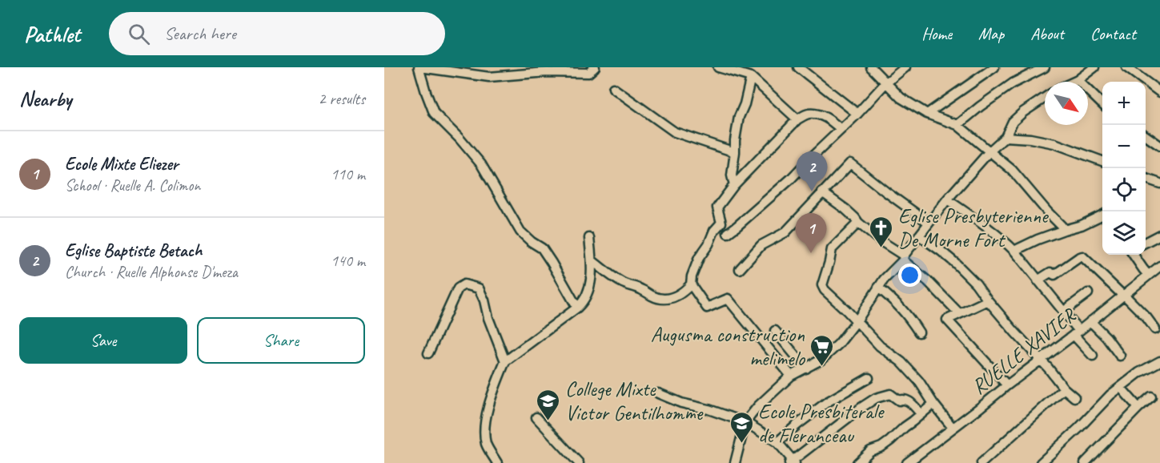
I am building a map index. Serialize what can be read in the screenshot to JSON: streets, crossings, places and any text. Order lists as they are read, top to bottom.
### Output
{
  "streets": {
    "street": ["RUELLE XAVIER"]
  },
  "places": {
    "church": ["Eglise Presbyterienne De Morne Fort"],
    "supermarket": ["Augusma construction melimelo"],
    "school or university": ["College Mixte Victor Gentilhomme", "Ecole Presbiterale de Fleranceau"]
  },
  "north": "bottom right",
  "page": {
    "header": "Pathlet",
    "search": "Search here",
    "nav": [
      "Home",
      "Map",
      "About",
      "Contact"
    ],
    "heading": ["Nearby", "2 results"],
    "map_buttons": ["+", "−"],
    "list": [
      {
        "mark": "1",
        "name": "Ecole Mixte Eliezer",
        "note": "School · Ruelle A. Colimon",
        "value": "110 m"
      },
      {
        "mark": "2",
        "name": "Eglise Baptiste Betach",
        "note": "Church · Ruelle Alphonse D'meza",
        "value": "140 m"
      }
    ],
    "pins": ["2", "1"],
    "buttons": ["Save", "Share"]
  }
}
